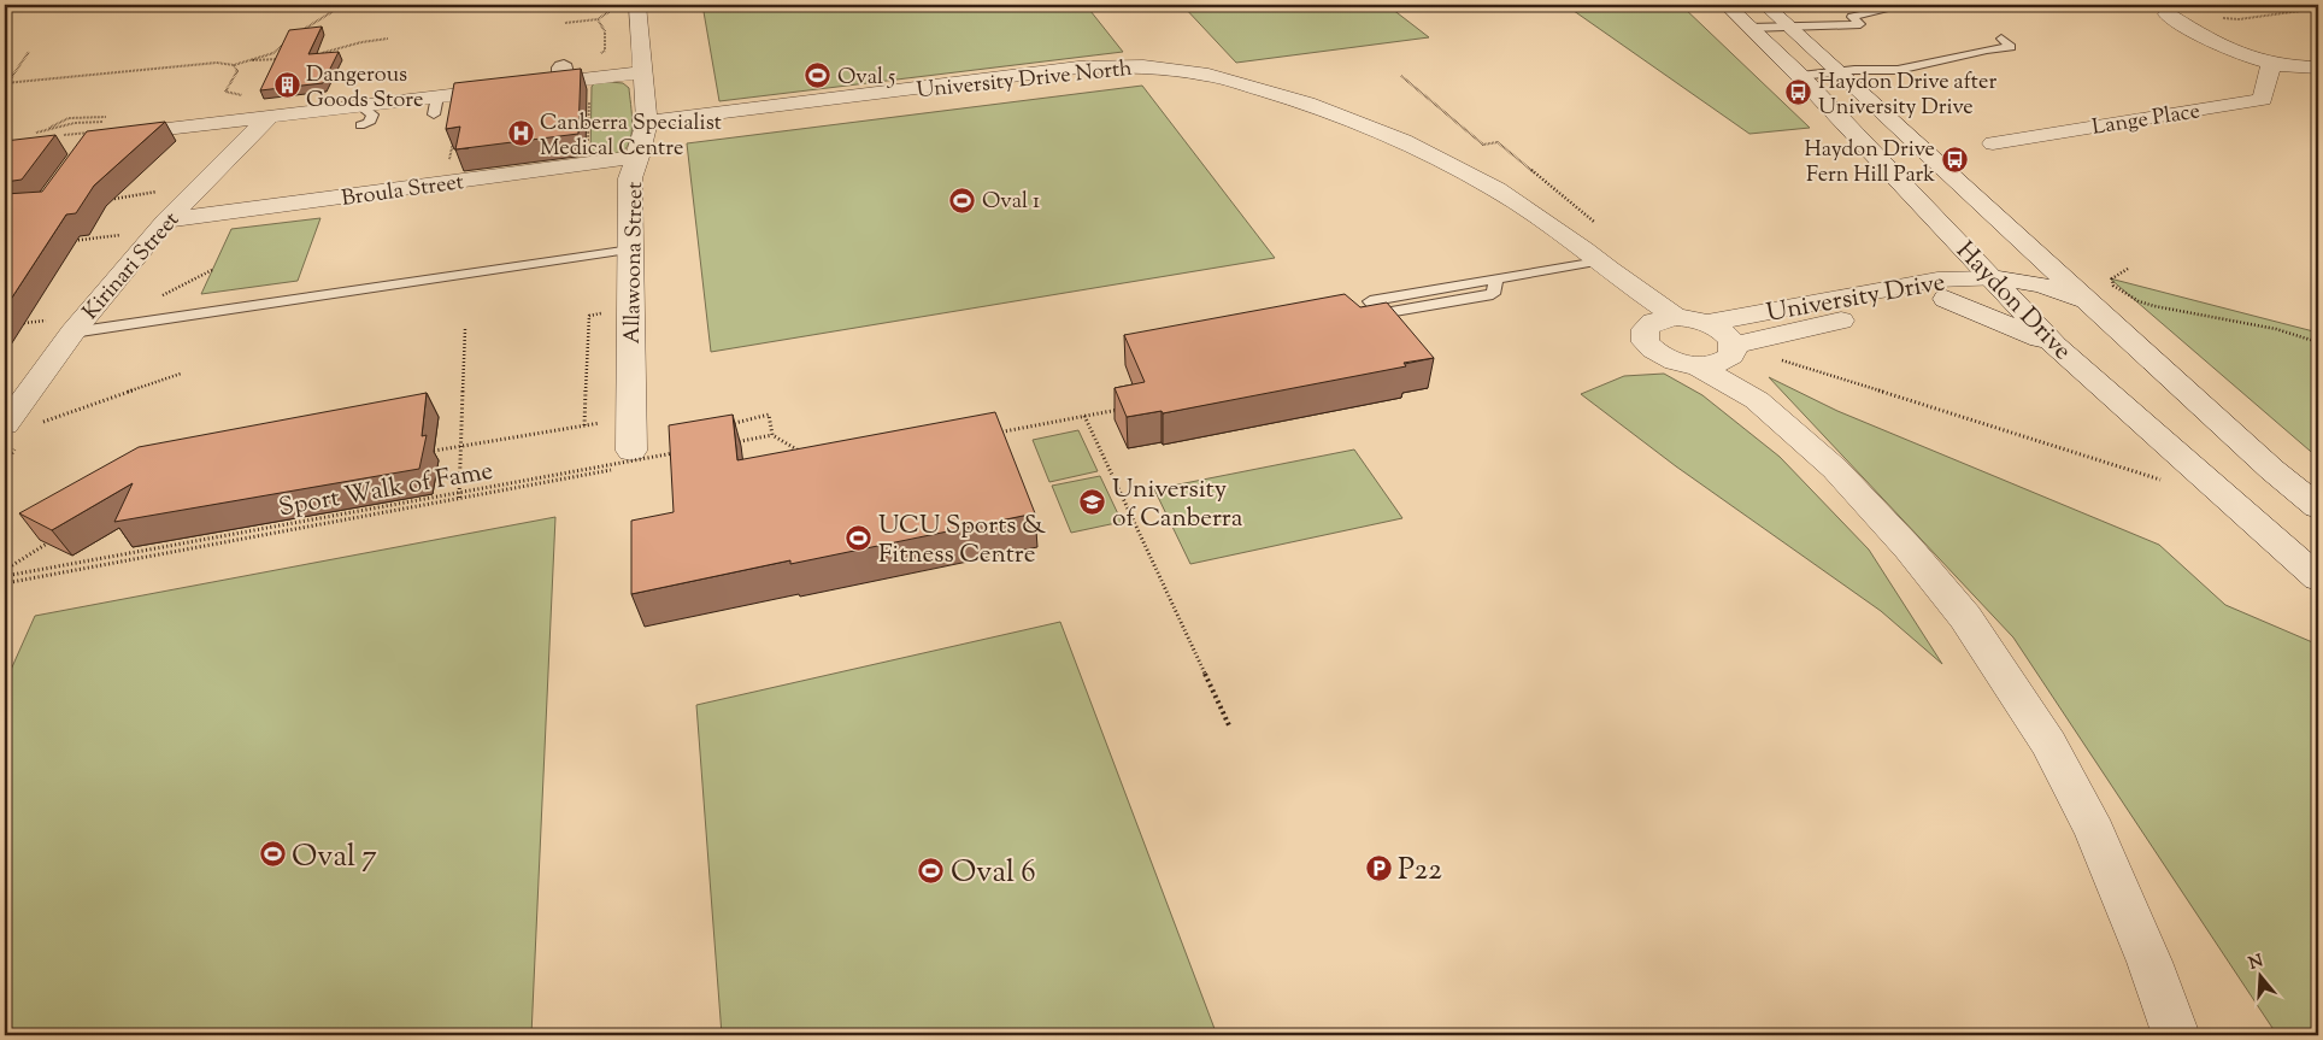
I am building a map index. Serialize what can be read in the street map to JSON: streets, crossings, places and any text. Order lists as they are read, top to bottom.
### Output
{
  "streets": {
    "street": [
      "University Drive North",
      "Lange Place",
      "Broula Street",
      "Allawoona Street",
      "Kirinari Street",
      "University Drive",
      "Haydon Drive"
    ],
    "path": ["Sport Walk of Fame"]
  },
  "crossings": [
    ["University Drive North", "Allawoona Street"],
    ["University Drive North", "University Drive"],
    ["Broula Street", "Allawoona Street"],
    ["Broula Street", "Kirinari Street"],
    ["University Drive", "Haydon Drive"]
  ],
  "places": {
    "sports": [
      "Oval 5",
      "Oval 1",
      "UCU Sports & Fitness Centre",
      "Oval 7",
      "Oval 6"
    ],
    "building": ["Dangerous Goods Store"],
    "bus stop": ["Haydon Drive after University Drive", "Haydon Drive Fern Hill Park"],
    "hospital": ["Canberra Specialist Medical Centre"],
    "school or university": ["University of Canberra"],
    "parking": ["P22"]
  },
  "north": "top"
}
